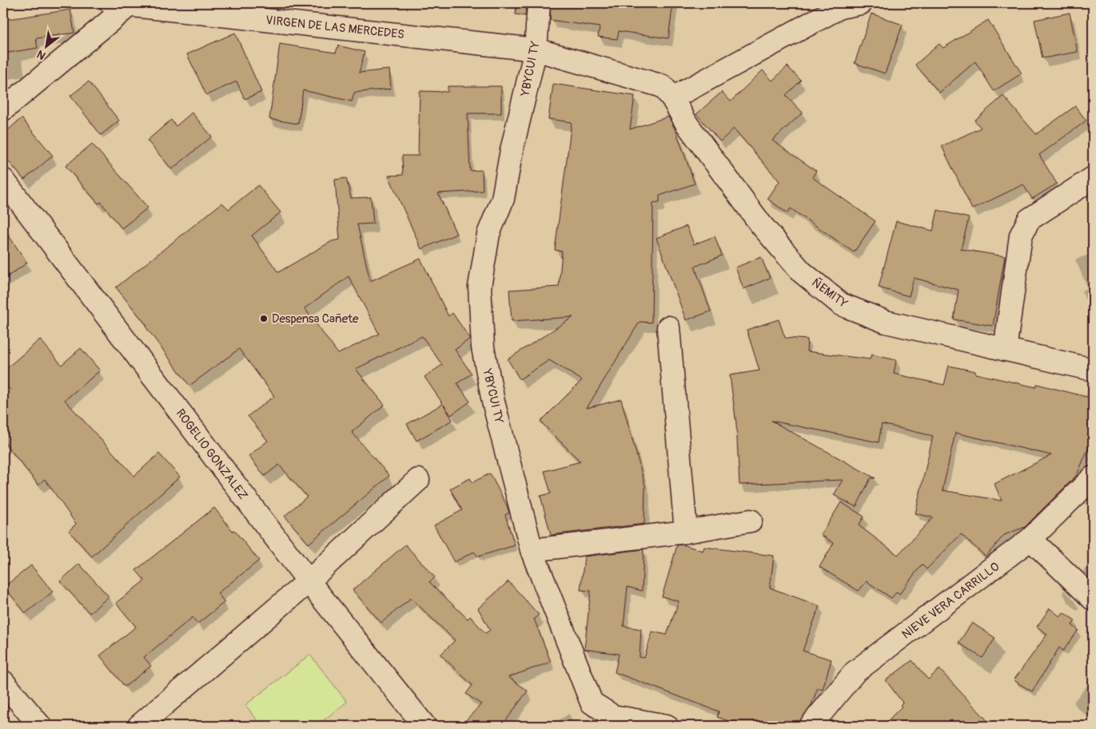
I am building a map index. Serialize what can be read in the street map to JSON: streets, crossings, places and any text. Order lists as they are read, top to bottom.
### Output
{
  "streets": {
    "street": [
      "VIRGEN DE LAS MERCEDES",
      "YBYCUI TY",
      "ÑEMITY",
      "ROGELIO GONZALEZ",
      "NIEVE VERA CARRILLO"
    ]
  },
  "crossings": [
    ["VIRGEN DE LAS MERCEDES", "YBYCUI TY"],
    ["VIRGEN DE LAS MERCEDES", "ÑEMITY"]
  ],
  "places": ["Despensa Cañete"],
  "north": "bottom left"
}
